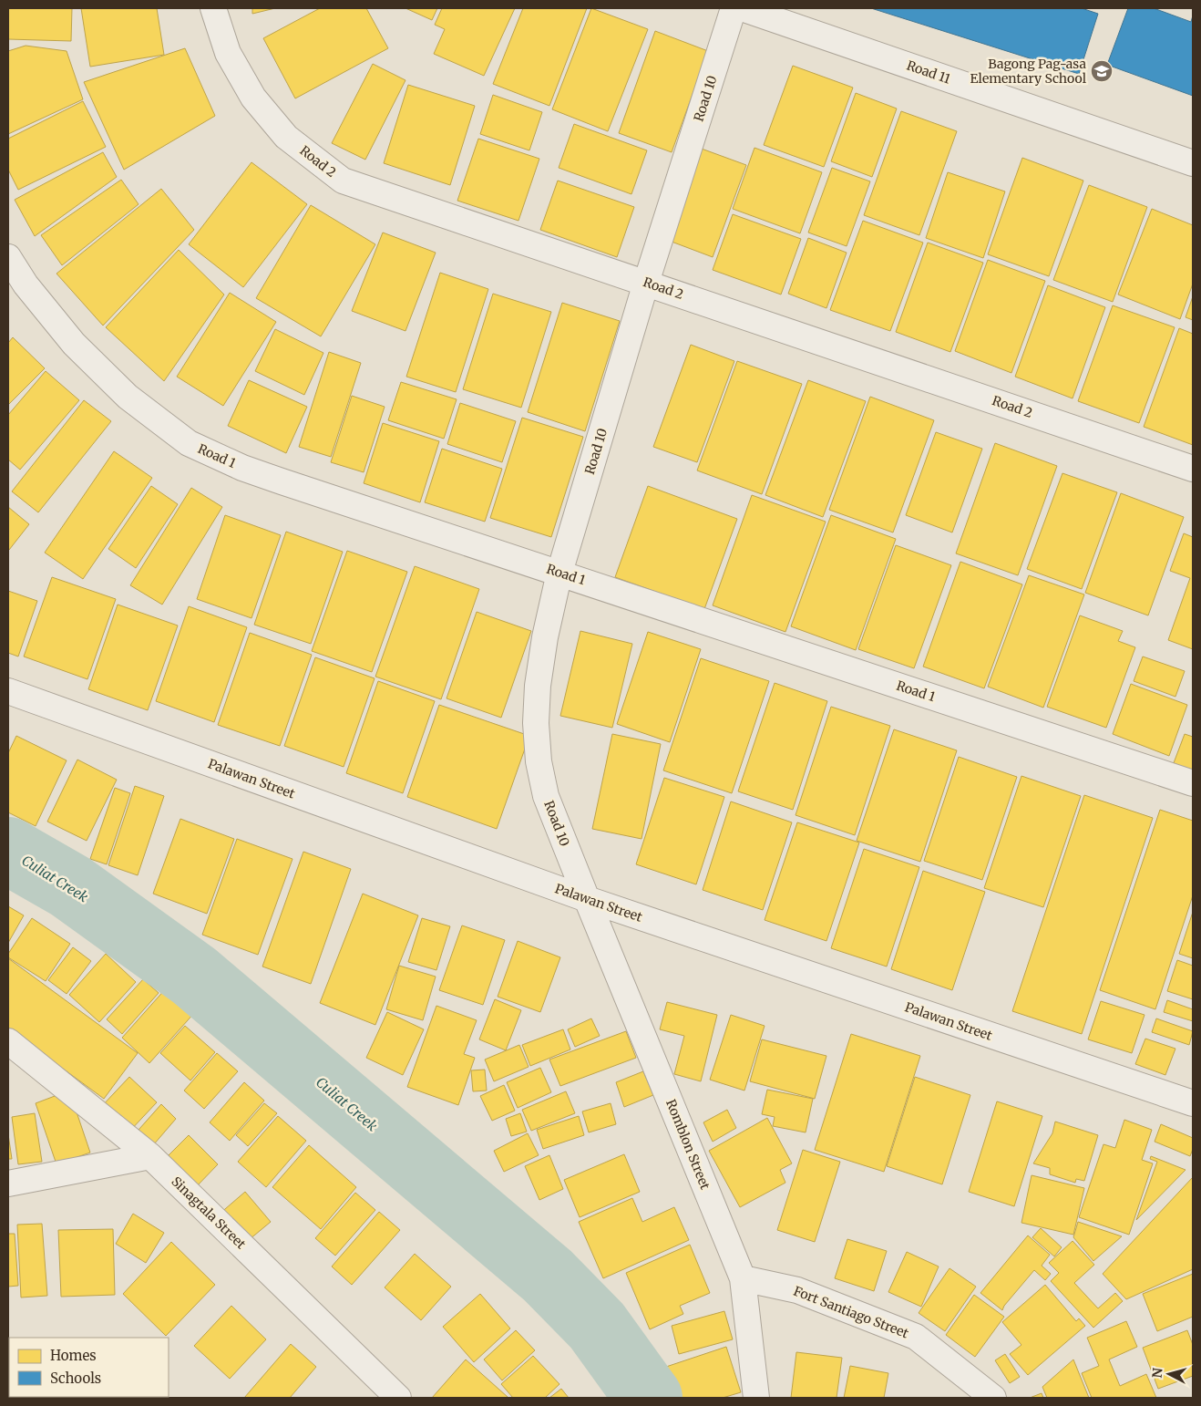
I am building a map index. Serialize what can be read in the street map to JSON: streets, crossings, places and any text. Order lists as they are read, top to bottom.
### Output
{
  "streets": {
    "street": [
      "Road 11",
      "Road 10",
      "Road 2",
      "Road 1",
      "Palawan Street",
      "Romblon Street",
      "Sinagtala Street",
      "Fort Santiago Street"
    ]
  },
  "crossings": [
    ["Road 10", "Road 2"],
    ["Road 10", "Road 1"],
    ["Road 10", "Palawan Street"],
    ["Road 10", "Romblon Street"],
    ["Palawan Street", "Romblon Street"],
    ["Romblon Street", "Fort Santiago Street"]
  ],
  "water": ["Culiat Creek"],
  "places": {
    "school or university": ["Bagong Pag-asa Elementary School"]
  },
  "legend": ["Homes", "Schools"],
  "north": "left"
}
